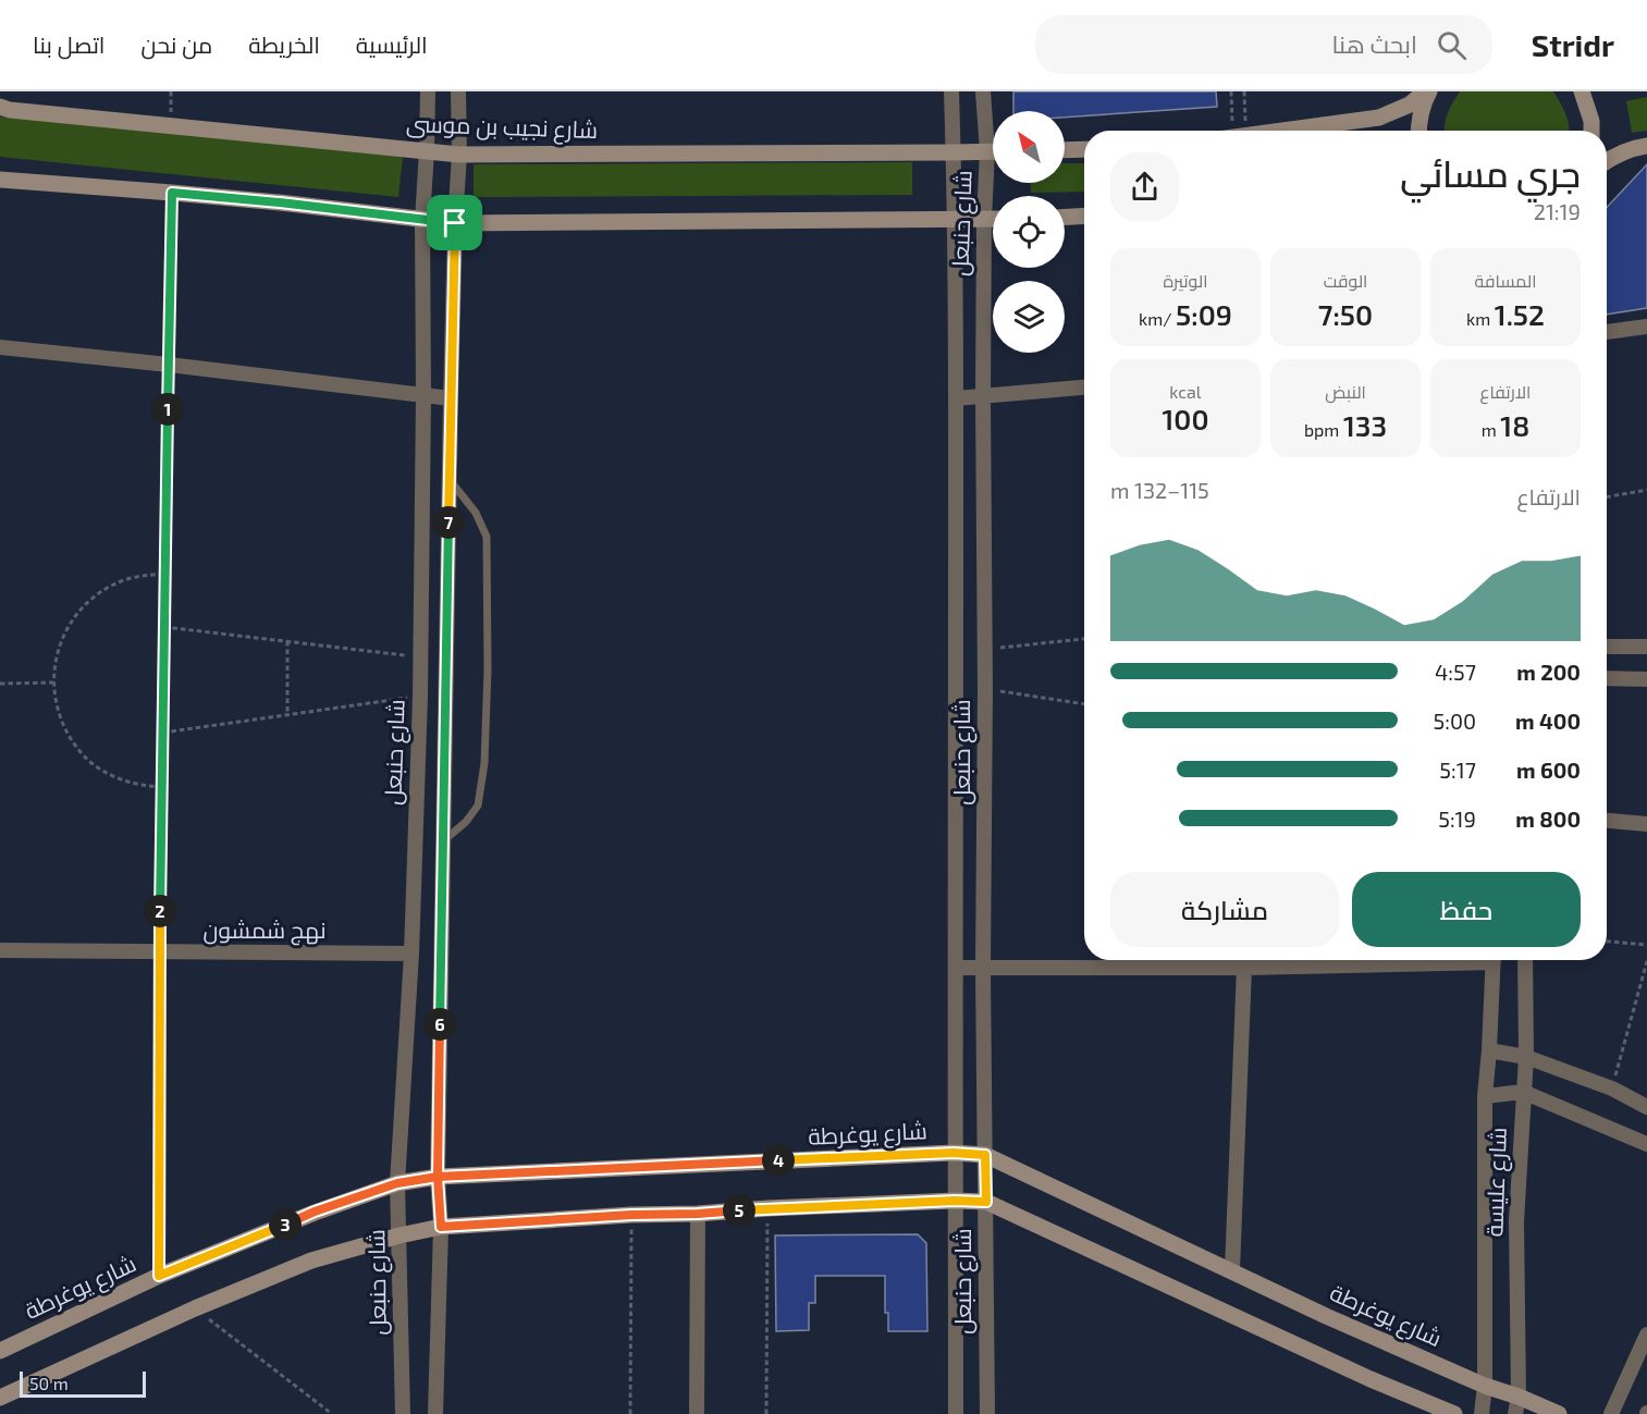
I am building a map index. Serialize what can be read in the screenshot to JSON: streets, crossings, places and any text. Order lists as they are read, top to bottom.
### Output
{
  "streets": {
    "street": [
      "شارع نجيب بن موسى",
      "شارع حنبعل",
      "نهج شمشون",
      "شارع يوغرطة",
      "شارع عليسة"
    ]
  },
  "crossings": [
    ["شارع نجيب بن موسى", "شارع حنبعل"],
    ["شارع حنبعل", "نهج شمشون"],
    ["شارع حنبعل", "شارع يوغرطة"],
    ["شارع يوغرطة", "شارع عليسة"]
  ],
  "scale_bar": "50 m",
  "north": "top left",
  "page": {
    "header": "Stridr",
    "search": "ابحث هنا",
    "nav": [
      "الرئيسية",
      "الخريطة",
      "من نحن",
      "اتصل بنا"
    ],
    "heading": ["جري مسائي", "21:19"],
    "stats": [
      ["المسافة", "1.52 km"],
      ["الوقت", "7:50"],
      ["الوتيرة", "5:09 /km"],
      ["الارتفاع", "18 m"],
      ["النبض", "133 bpm"],
      ["kcal", "100"]
    ],
    "pins": [
      "1",
      "7",
      "2",
      "6",
      "4",
      "5",
      "3"
    ],
    "chart": ["الارتفاع", "115–132 m"],
    "list": [
      {
        "name": "200 m",
        "note": "4:57"
      },
      {
        "name": "400 m",
        "note": "5:00"
      },
      {
        "name": "600 m",
        "note": "5:17"
      },
      {
        "name": "800 m",
        "note": "5:19"
      }
    ],
    "buttons": ["حفظ", "مشاركة"],
    "scale": "50 m"
  }
}
